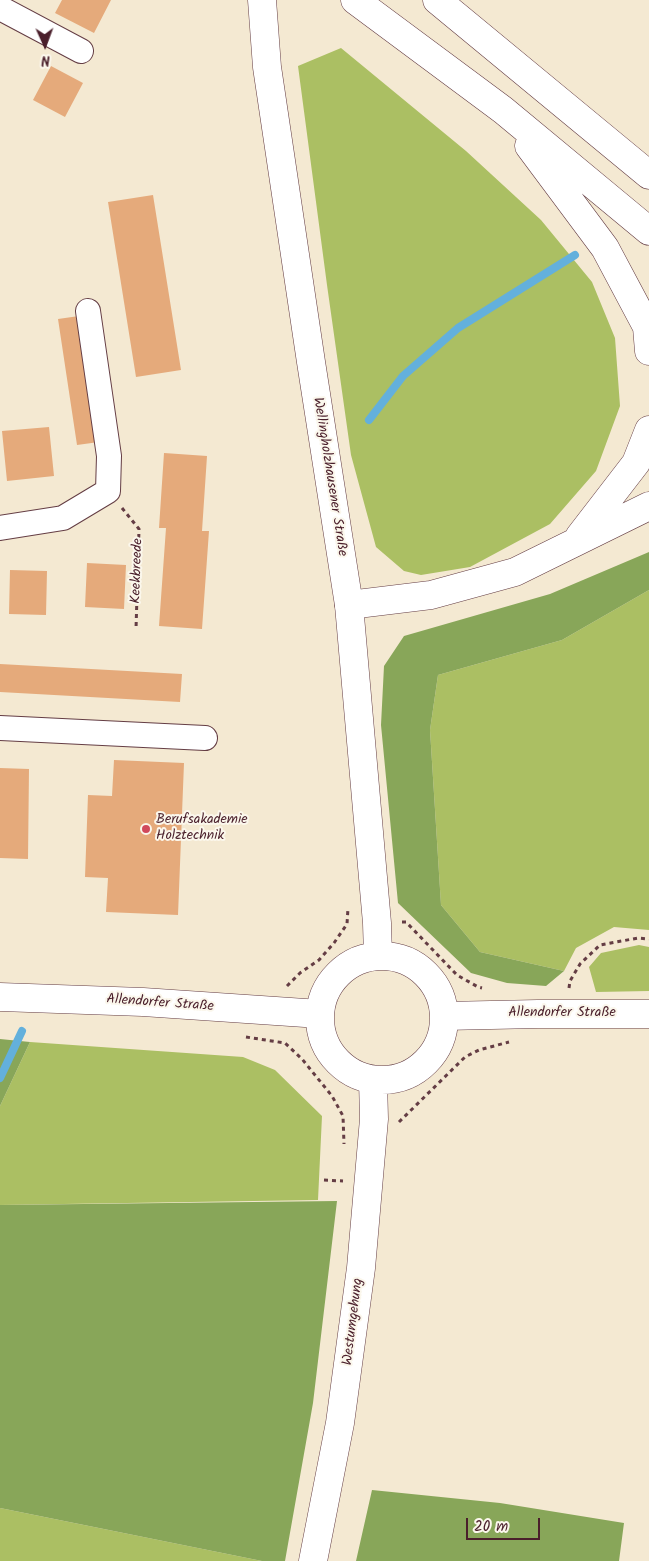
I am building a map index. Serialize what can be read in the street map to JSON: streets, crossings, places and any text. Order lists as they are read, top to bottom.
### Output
{
  "streets": {
    "main road": ["Wellingholzhausener Straße", "Allendorfer Straße", "Westumgehung"],
    "path": ["Keekbreede"]
  },
  "crossings": [
    ["Wellingholzhausener Straße", "Allendorfer Straße"],
    ["Wellingholzhausener Straße", "Westumgehung"],
    ["Allendorfer Straße", "Westumgehung"]
  ],
  "places": ["Berufsakademie Holztechnik"],
  "scale_bar": "20 m",
  "north": "bottom"
}
